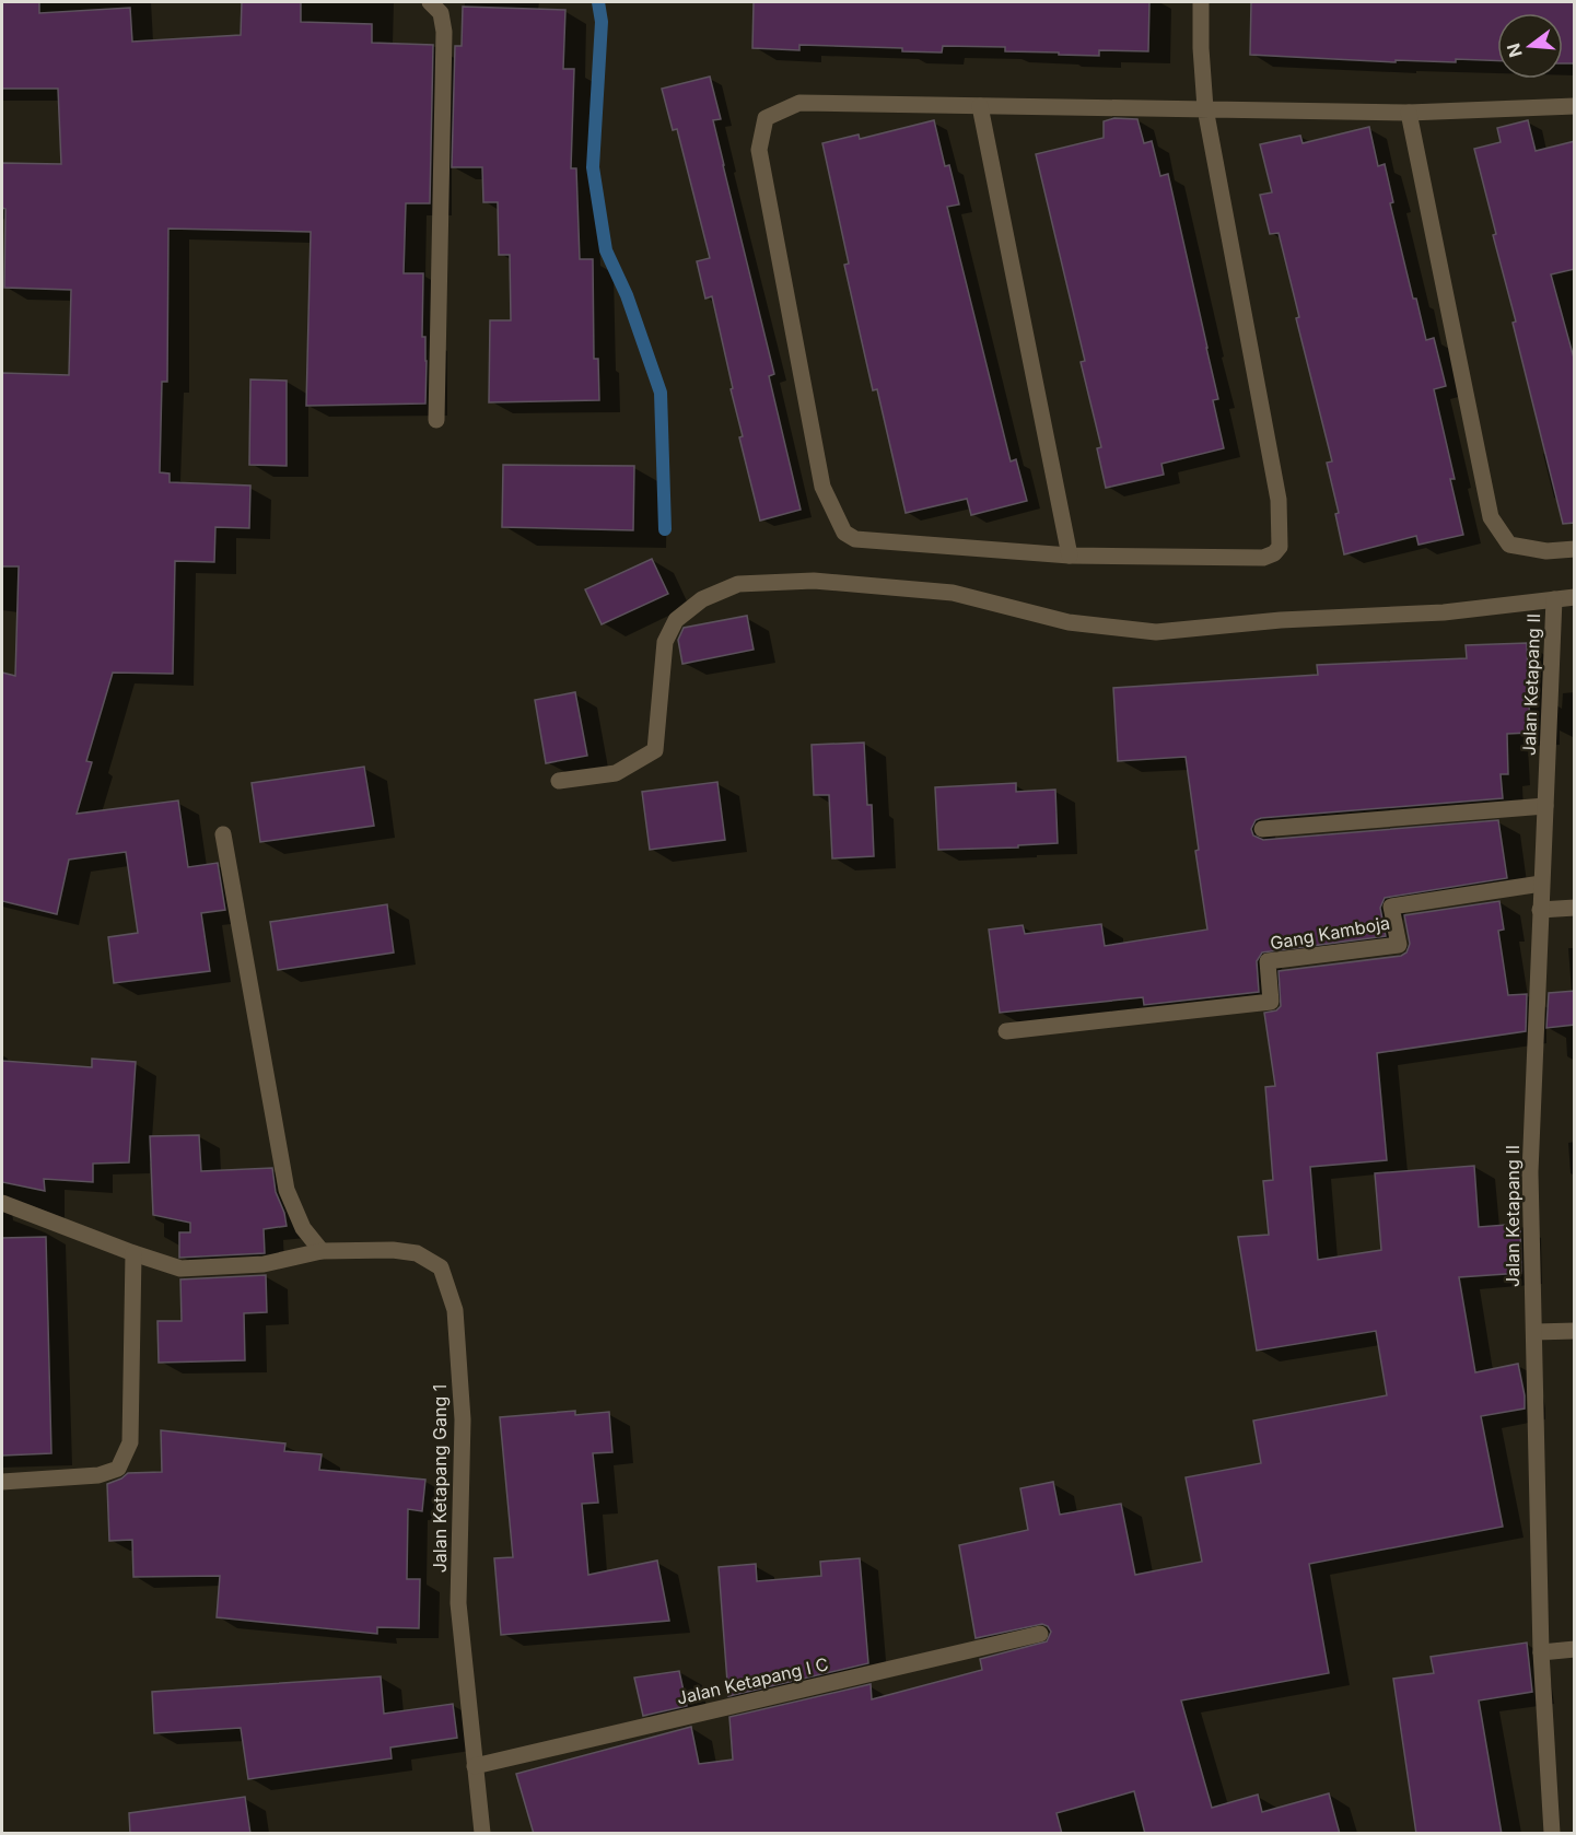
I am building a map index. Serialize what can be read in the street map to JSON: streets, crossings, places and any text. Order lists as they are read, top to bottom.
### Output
{
  "streets": {
    "street": [
      "Jalan Ketapang II",
      "Gang Kamboja",
      "Jalan Ketapang Gang 1",
      "Jalan Ketapang I C"
    ]
  },
  "crossings": [
    ["Jalan Ketapang II", "Gang Kamboja"],
    ["Jalan Ketapang Gang 1", "Jalan Ketapang I C"]
  ],
  "north": "left"
}
